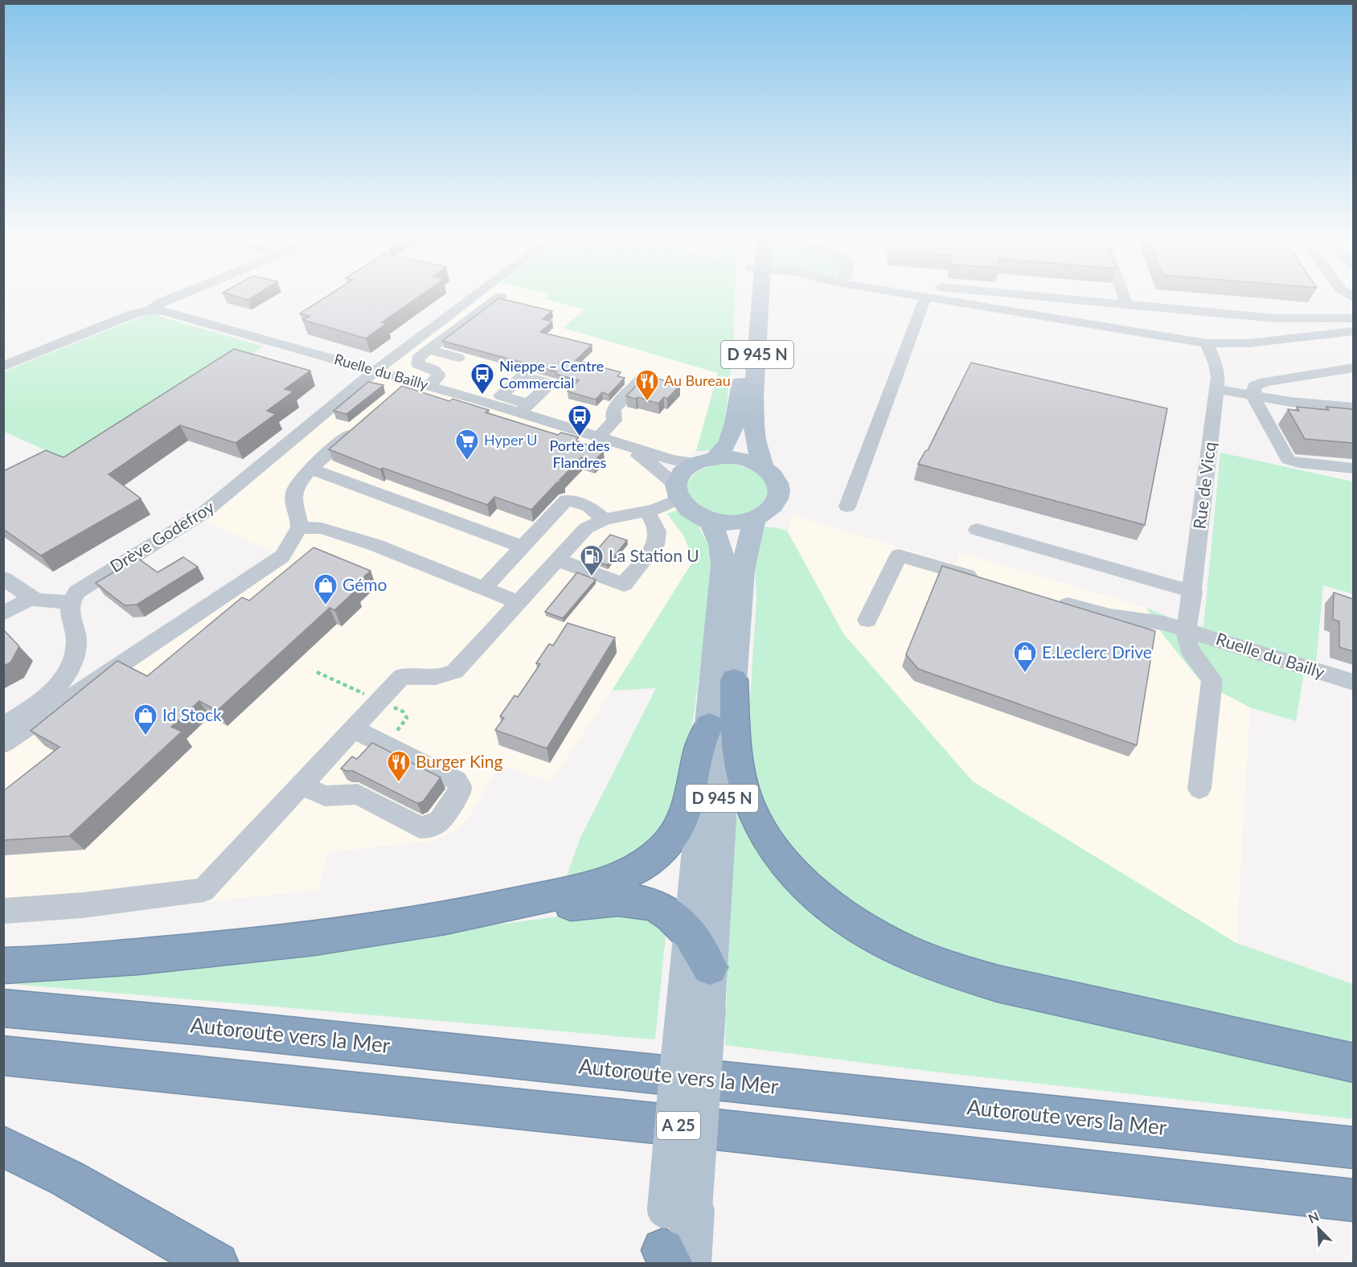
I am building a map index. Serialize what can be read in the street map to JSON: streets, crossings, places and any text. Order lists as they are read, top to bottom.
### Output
{
  "streets": {
    "highway": ["Autoroute vers la Mer", "A 25"],
    "main road": ["D 945 N"],
    "street": ["Ruelle du Bailly", "Rue de Vicq", "Drève Godefroy"]
  },
  "crossings": [
    ["D 945 N", "Ruelle du Bailly"],
    ["Ruelle du Bailly", "Rue de Vicq"],
    ["Ruelle du Bailly", "Drève Godefroy"]
  ],
  "places": {
    "bus stop": ["Nieppe – Centre Commercial", "Porte des Flandres"],
    "restaurant": ["Au Bureau", "Burger King"],
    "supermarket": ["Hyper U"],
    "fuel station": ["La Station U"],
    "shop": ["Gémo", "E.Leclerc Drive", "Id Stock"]
  },
  "north": "top left"
}
